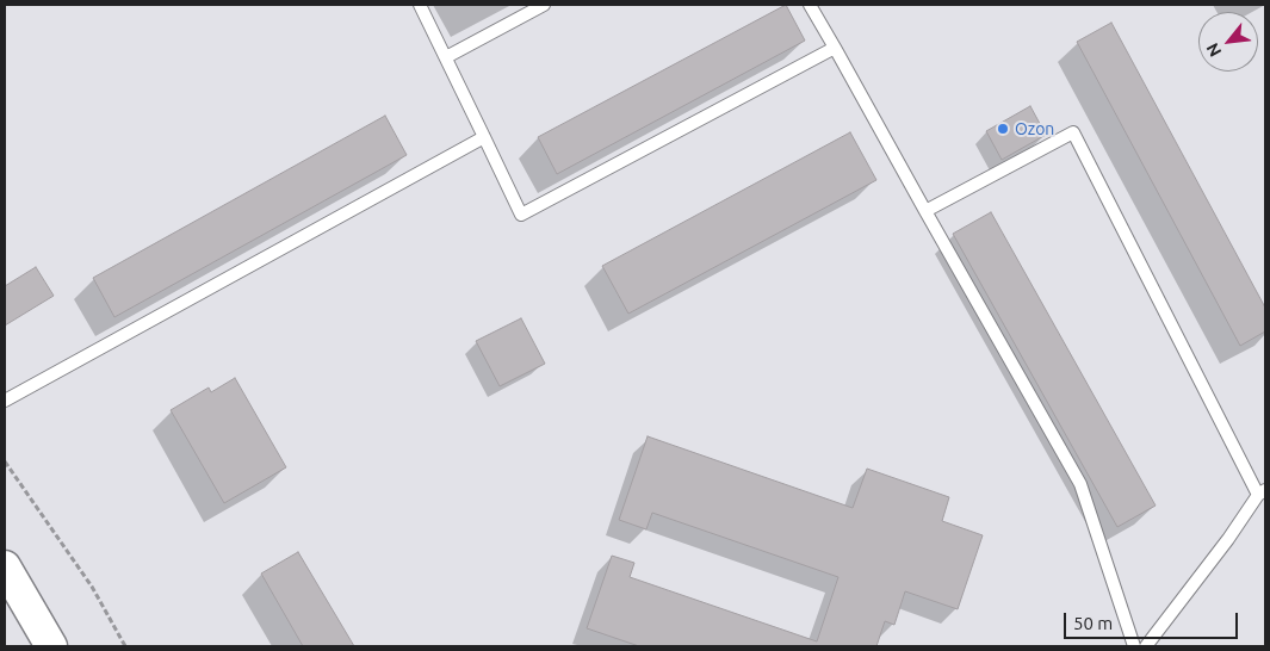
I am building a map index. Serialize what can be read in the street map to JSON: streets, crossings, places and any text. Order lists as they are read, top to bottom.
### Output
{
  "places": ["Ozon"],
  "scale_bar": "50 m",
  "north": "bottom left"
}
